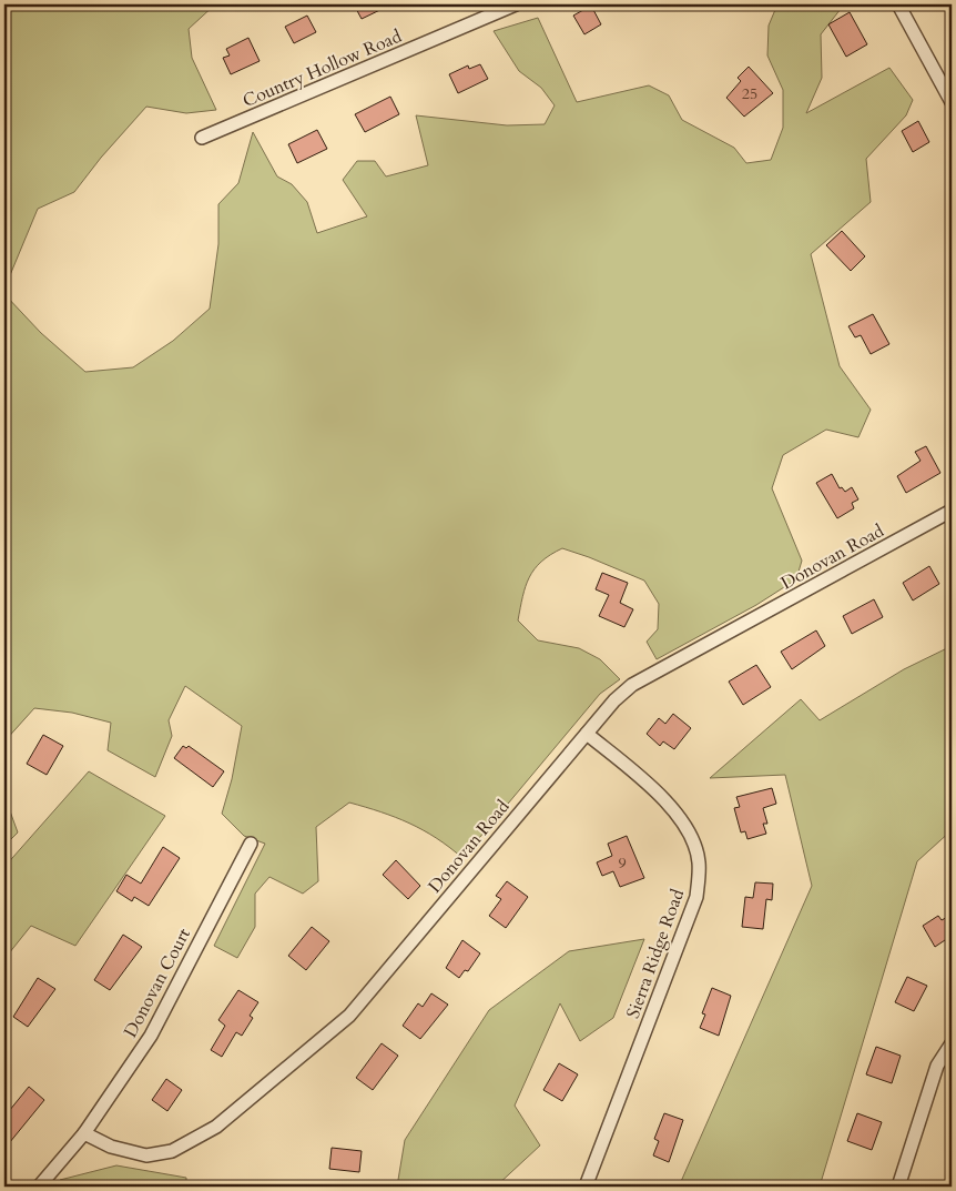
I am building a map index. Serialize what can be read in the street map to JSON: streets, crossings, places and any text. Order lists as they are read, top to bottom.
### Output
{
  "streets": {
    "street": [
      "Country Hollow Road",
      "Donovan Road",
      "Sierra Ridge Road",
      "Donovan Court"
    ]
  },
  "crossings": [
    ["Donovan Road", "Sierra Ridge Road"],
    ["Donovan Road", "Donovan Court"]
  ],
  "house_numbers": ["25", "9"]
}
